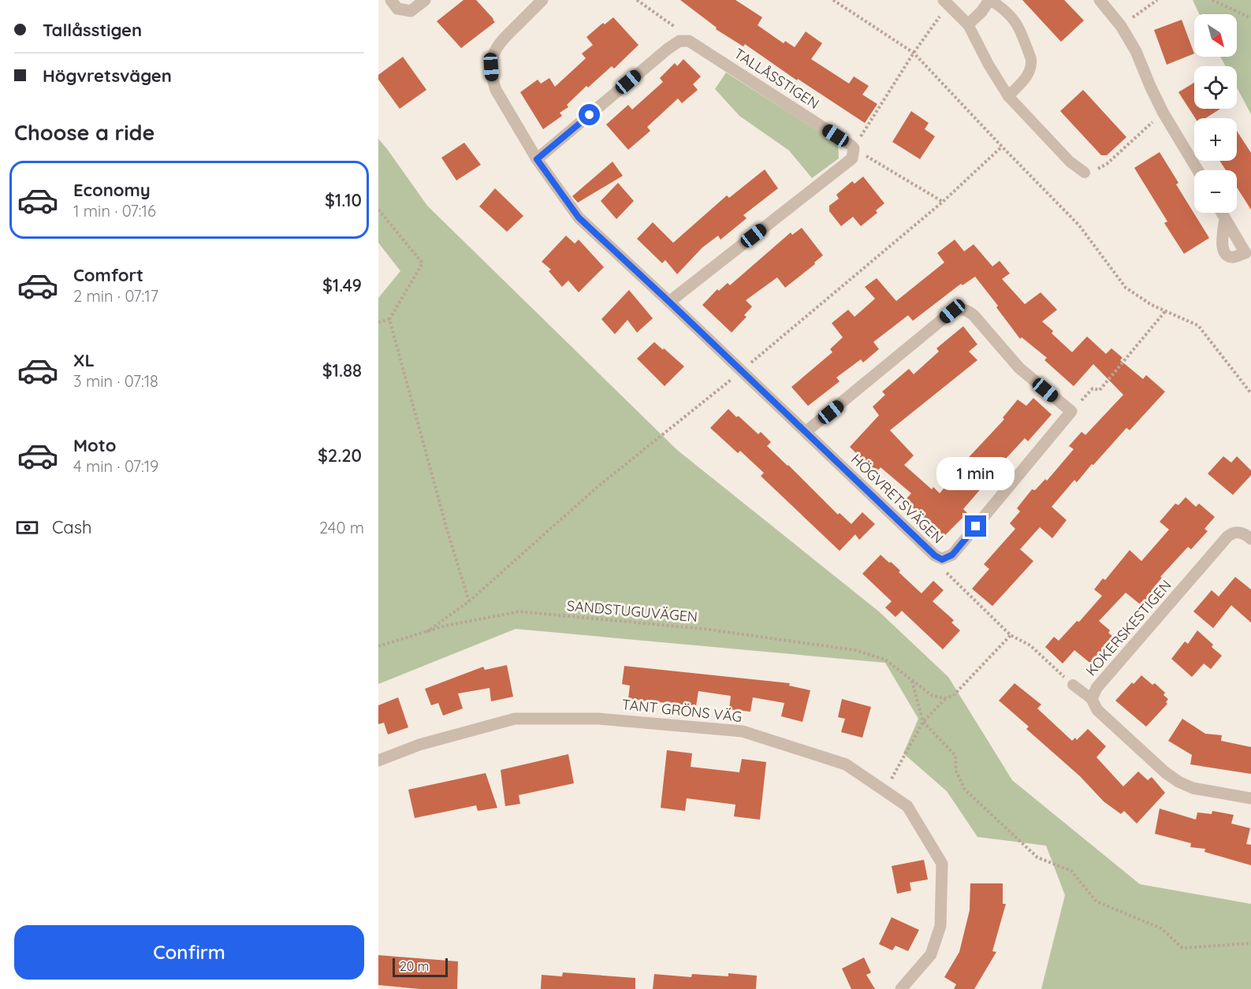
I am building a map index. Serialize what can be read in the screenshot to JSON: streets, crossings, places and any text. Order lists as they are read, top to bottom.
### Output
{
  "streets": {
    "street": [
      "TALLÅSSTIGEN",
      "HÖGVRETSVÄGEN",
      "KOKERSKESTIGEN",
      "TANT GRÖNS VÄG"
    ],
    "path": ["SANDSTUGUVÄGEN"]
  },
  "scale_bar": "20 m",
  "north": "bottom right",
  "page": {
    "banner": ["Tallåsstigen", "Högvretsvägen"],
    "map_buttons": ["+", "−"],
    "heading": "Choose a ride",
    "list": [
      {
        "name": "Economy",
        "note": "1 min · 07:16",
        "value": "$1.10"
      },
      {
        "name": "Comfort",
        "note": "2 min · 07:17",
        "value": "$1.49"
      },
      {
        "name": "XL",
        "note": "3 min · 07:18",
        "value": "$1.88"
      },
      {
        "name": "Moto",
        "note": "4 min · 07:19",
        "value": "$2.20"
      }
    ],
    "bubble": "1 min",
    "pay": ["Cash", "240 m"],
    "buttons": "Confirm",
    "scale": "20 m"
  }
}
